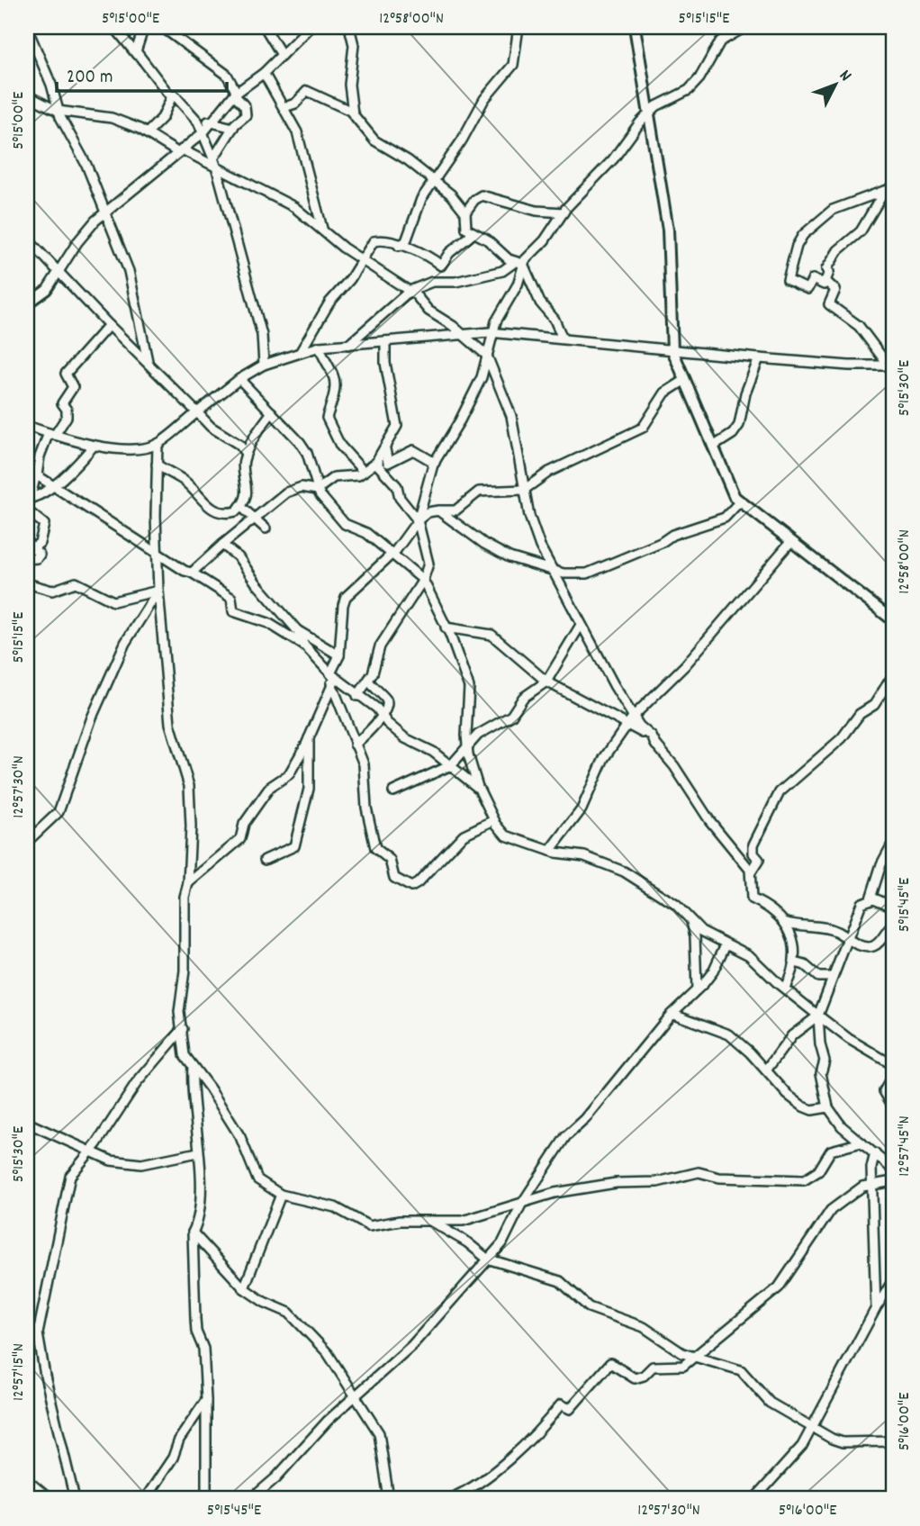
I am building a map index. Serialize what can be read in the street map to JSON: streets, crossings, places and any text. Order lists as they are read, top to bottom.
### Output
{
  "scale_bar": "200 m",
  "north": "top right",
  "coordinates": [
    "5°15'00\"E",
    "12°58'00\"N",
    "5°15'15\"E",
    "5°15'30\"E",
    "12°57'30\"N",
    "5°15'45\"E",
    "12°57'45\"N",
    "12°57'15\"N",
    "5°16'00\"E"
  ]
}
